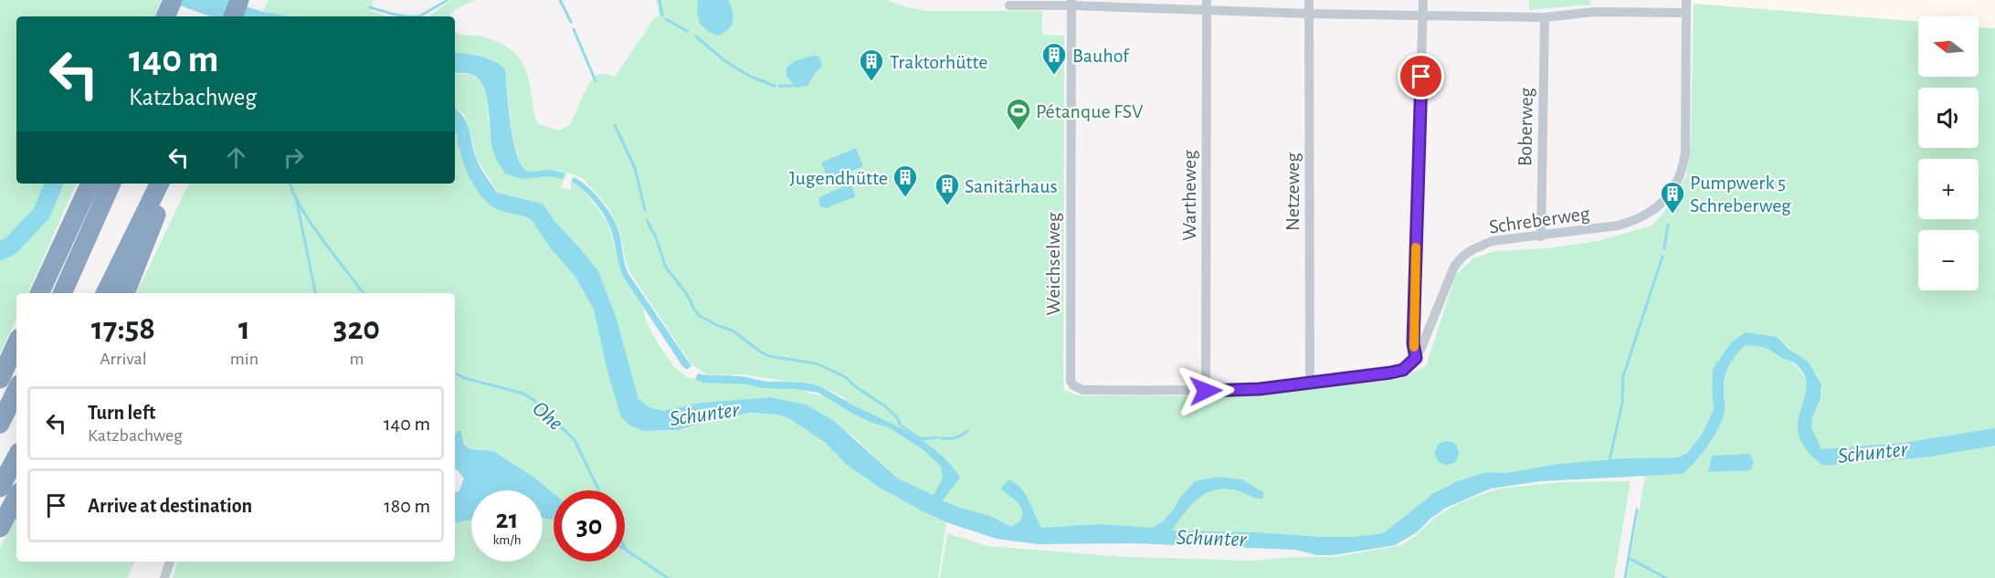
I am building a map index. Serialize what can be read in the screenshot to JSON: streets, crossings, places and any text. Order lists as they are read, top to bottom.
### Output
{
  "streets": {
    "street": [
      "Boberweg",
      "Netzeweg",
      "Wartheweg",
      "Schreberweg",
      "Weichselweg"
    ]
  },
  "crossings": [
    ["Boberweg", "Schreberweg"],
    ["Wartheweg", "Weichselweg"]
  ],
  "water": ["Schunter", "Ohe"],
  "places": {
    "building": [
      "Bauhof",
      "Traktorhütte",
      "Jugendhütte",
      "Sanitärhaus",
      "Pumpwerk 5 Schreberweg"
    ],
    "sports": ["Pétanque FSV"]
  },
  "north": "left",
  "page": {
    "map_buttons": ["+", "−"],
    "turn": ["140 m", "Katzbachweg"],
    "eta": [
      "17:58",
      "Arrival",
      "1",
      "min",
      "320",
      "m"
    ],
    "list": [
      {
        "name": "Turn left",
        "note": "Katzbachweg",
        "value": "140 m"
      },
      {
        "name": "Arrive at destination",
        "value": "180 m"
      }
    ],
    "speed": "21 km/h",
    "limit": "30"
  }
}
